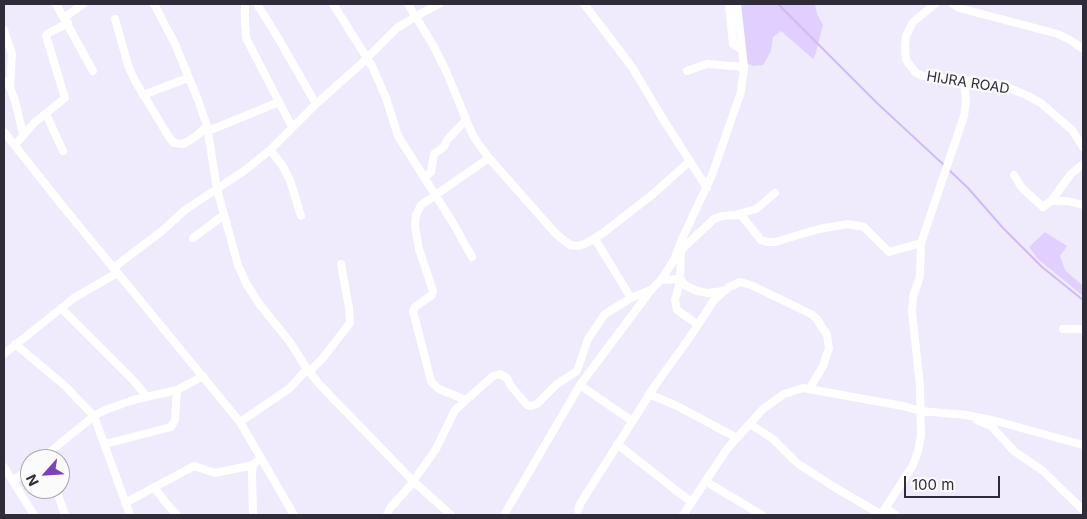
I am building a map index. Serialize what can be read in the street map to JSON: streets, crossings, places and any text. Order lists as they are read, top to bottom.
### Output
{
  "streets": {
    "street": ["HIJRA ROAD"]
  },
  "scale_bar": "100 m",
  "north": "bottom left"
}
